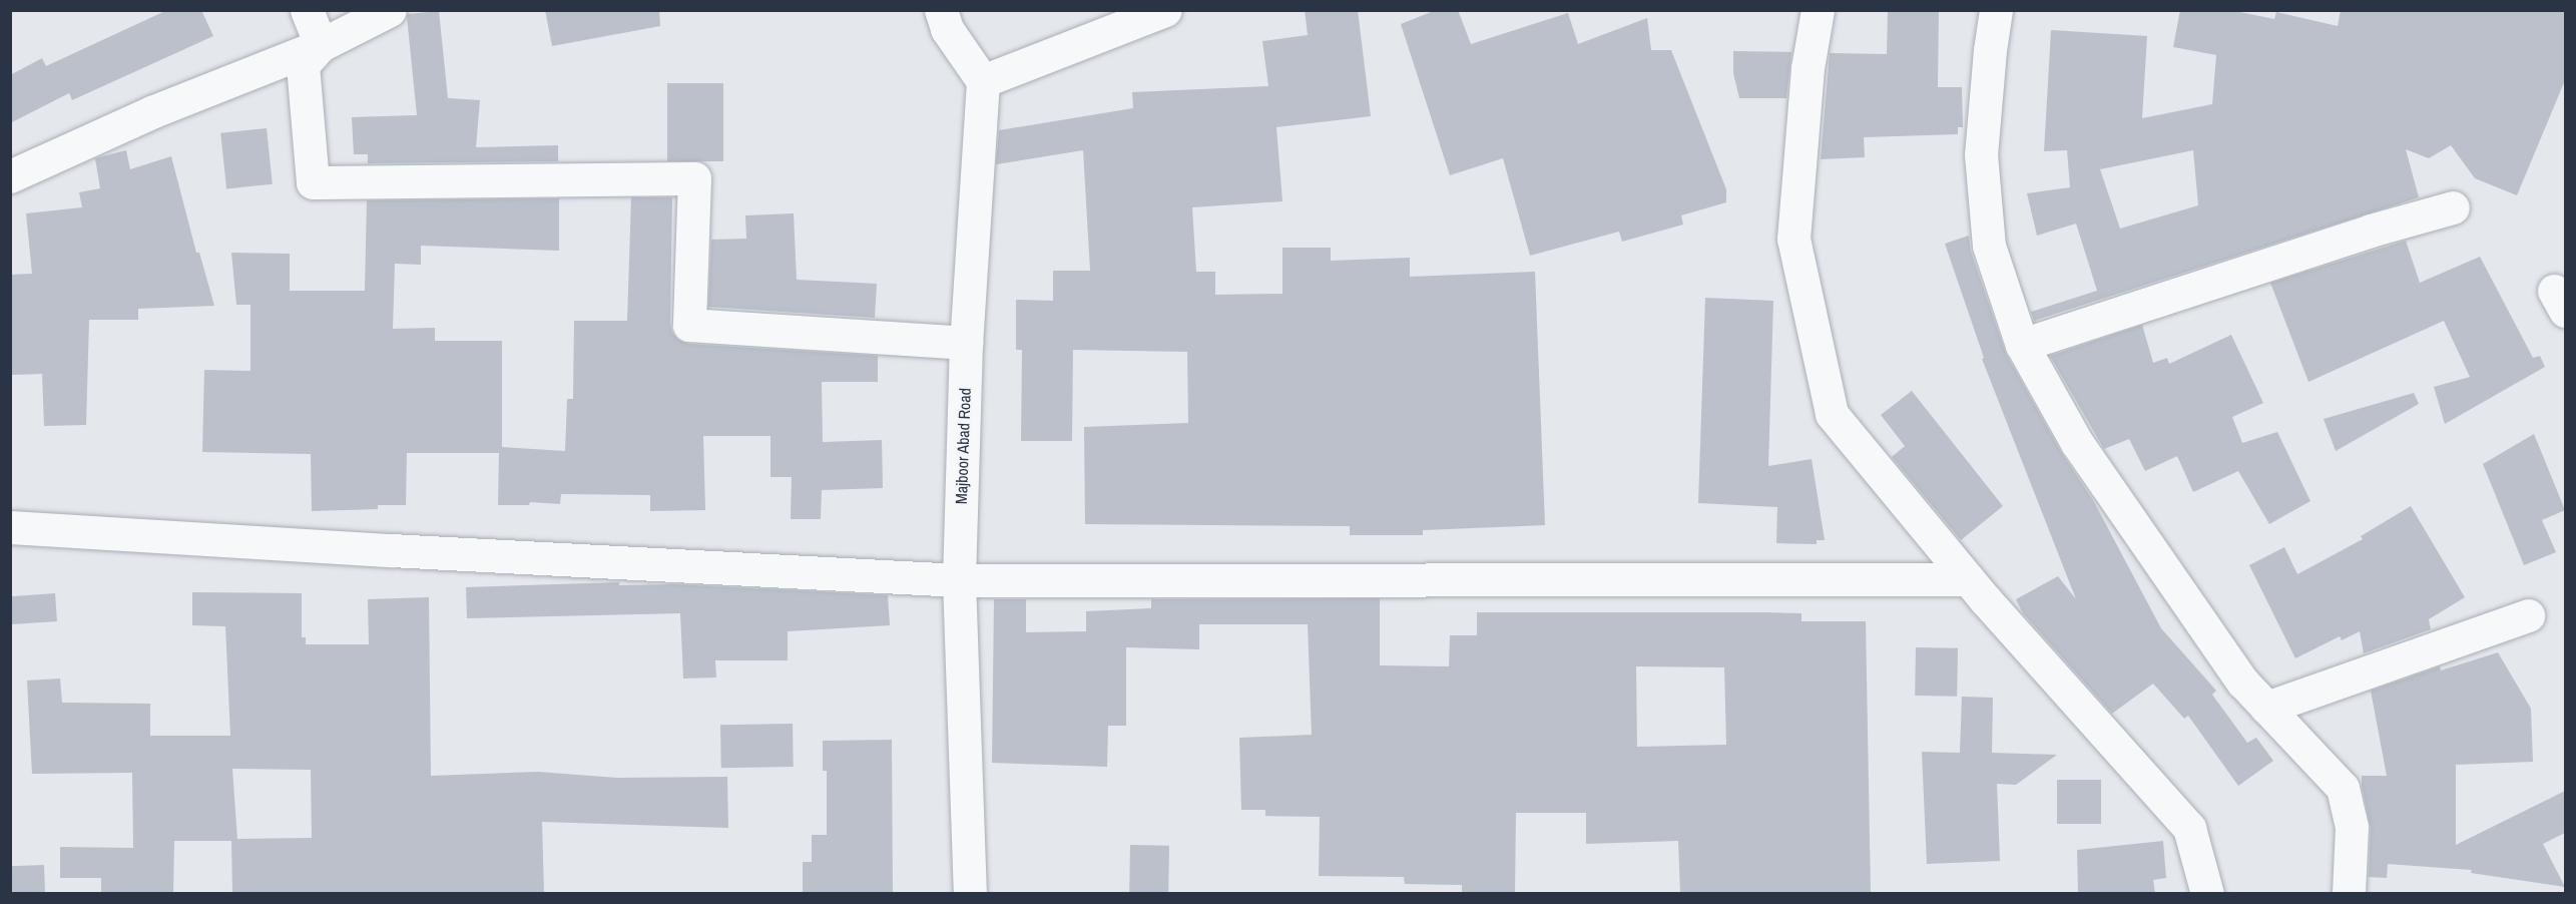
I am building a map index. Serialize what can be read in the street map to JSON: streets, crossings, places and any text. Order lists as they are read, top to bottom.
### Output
{
  "streets": {
    "street": ["Majboor Abad Road"]
  }
}
